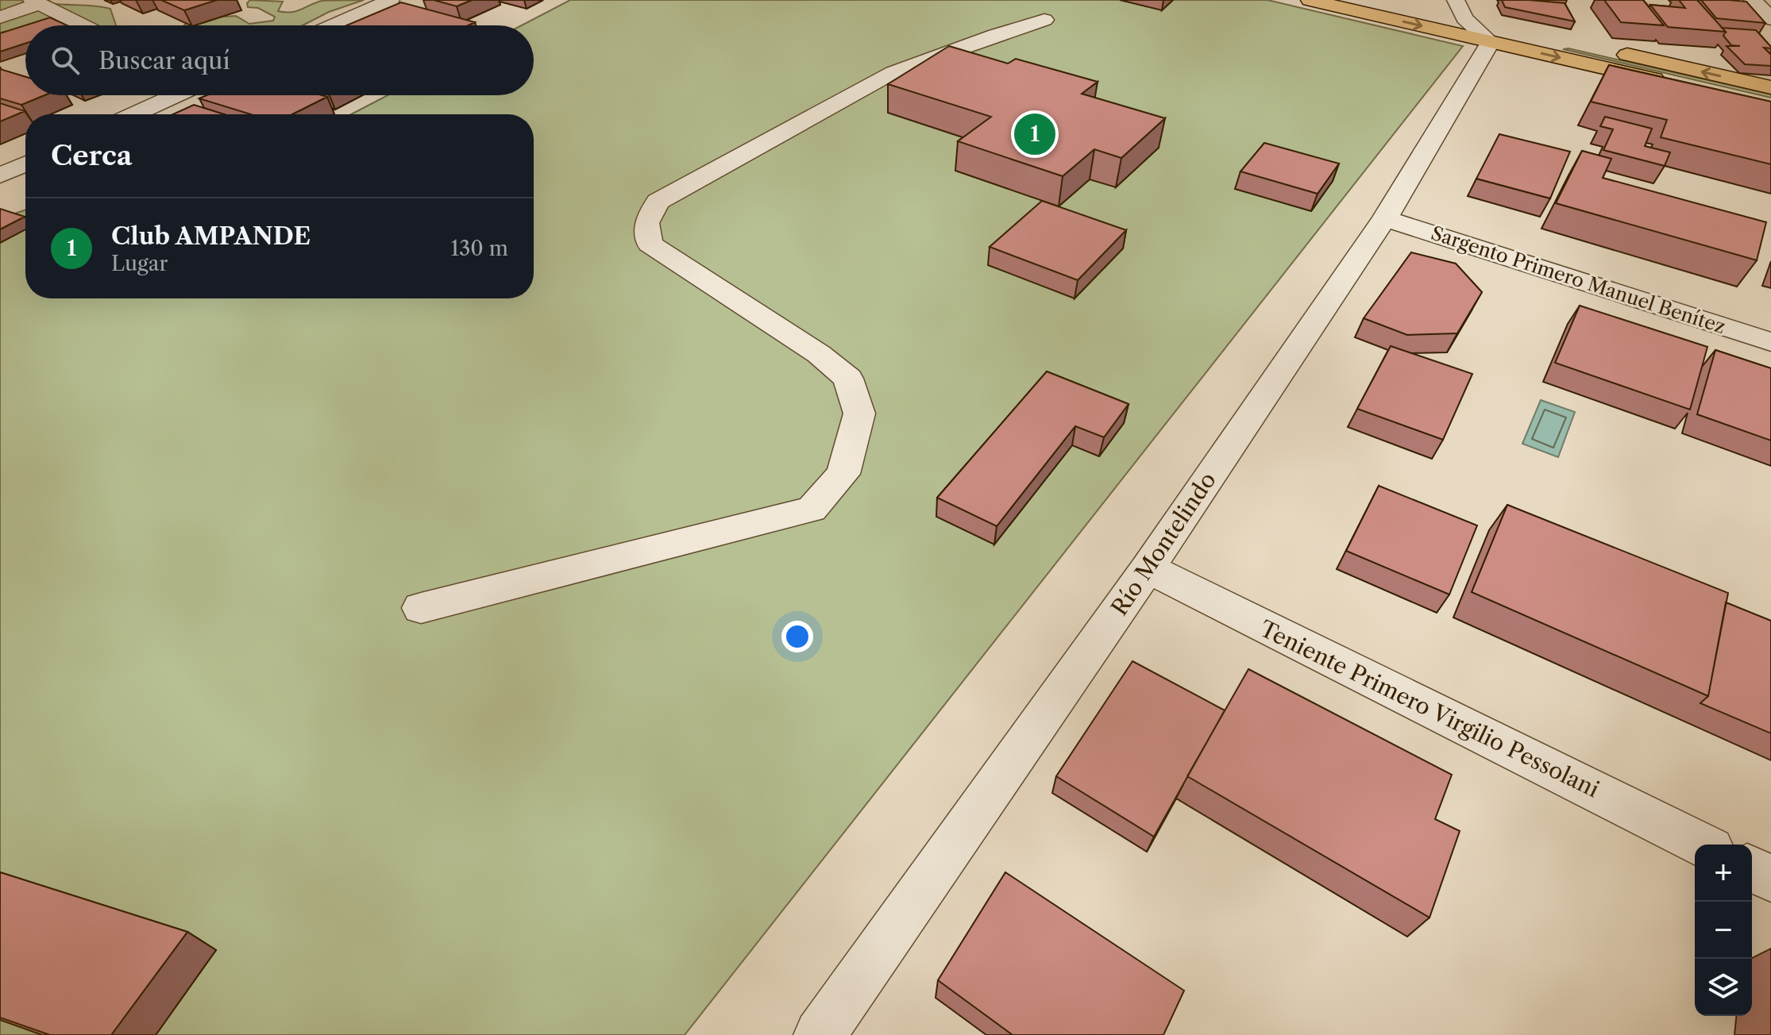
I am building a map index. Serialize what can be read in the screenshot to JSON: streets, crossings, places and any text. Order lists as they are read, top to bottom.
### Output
{
  "streets": {
    "street": ["Sargento Primero Manuel Benítez", "Río Montelindo", "Teniente Primero Virgilio Pessolani"]
  },
  "crossings": [
    ["Sargento Primero Manuel Benítez", "Río Montelindo"],
    ["Río Montelindo", "Teniente Primero Virgilio Pessolani"]
  ],
  "page": {
    "search": "Buscar aquí",
    "pins": "1",
    "heading": "Cerca",
    "list": [
      {
        "mark": "1",
        "name": "Club AMPANDE",
        "note": "Lugar",
        "value": "130 m"
      }
    ],
    "map_buttons": ["+", "−"]
  }
}
